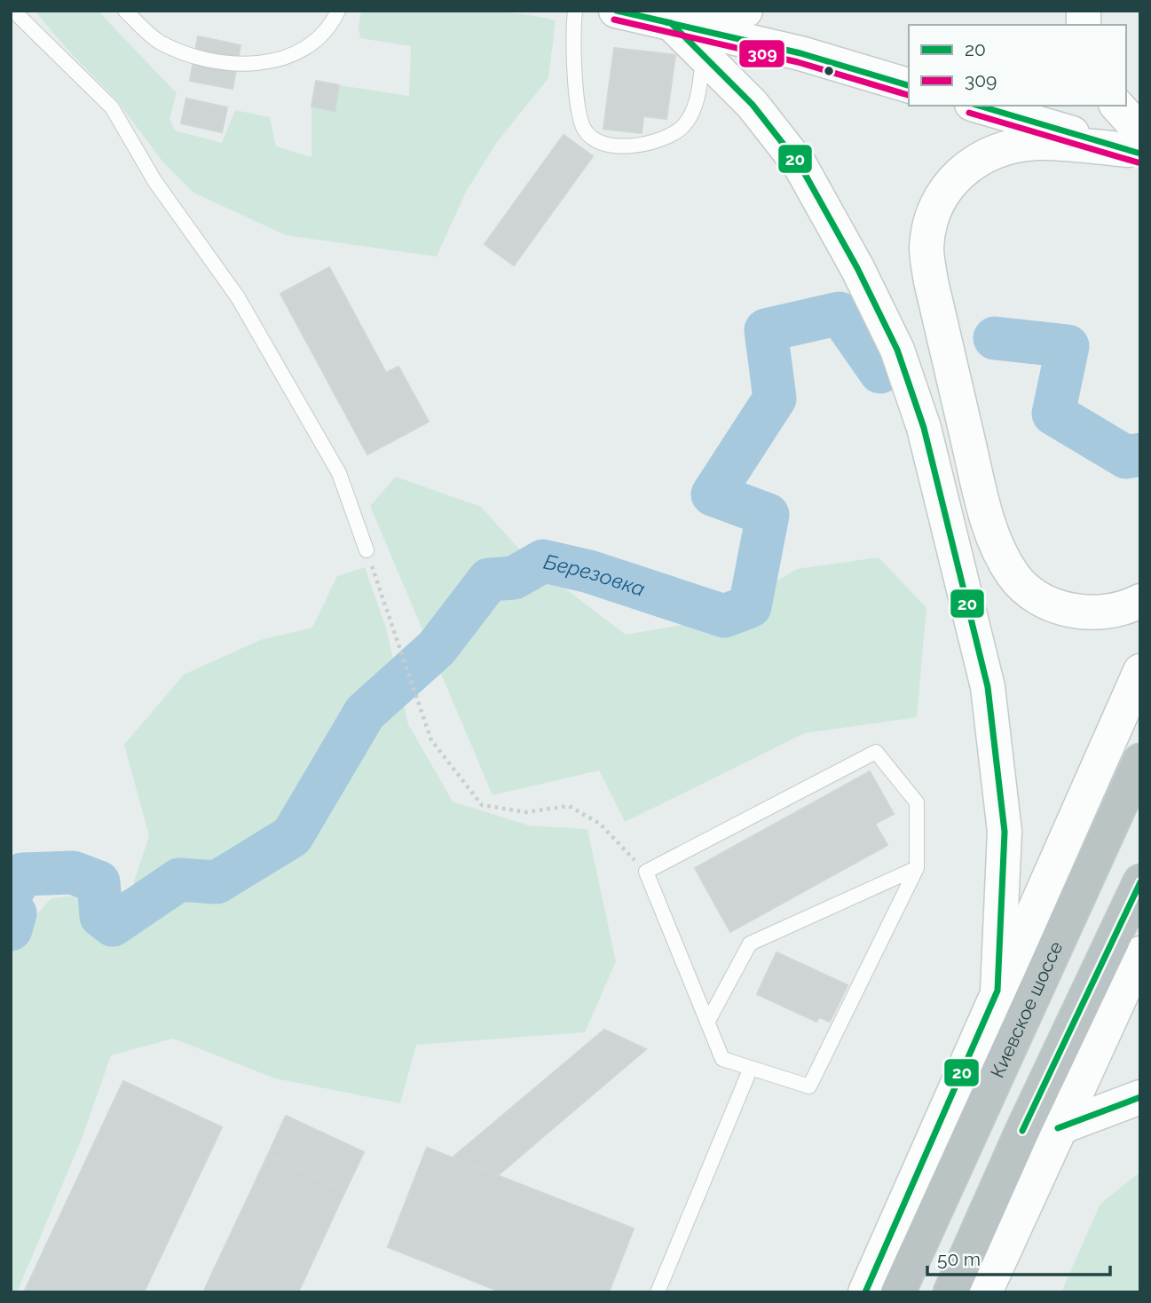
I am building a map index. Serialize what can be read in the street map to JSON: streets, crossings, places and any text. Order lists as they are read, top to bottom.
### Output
{
  "streets": {
    "highway": ["Киевское шоссе"]
  },
  "water": ["Березовка"],
  "lines": ["transit line 20", "transit line 309"],
  "legend": ["20", "309"],
  "scale_bar": "50 m"
}
